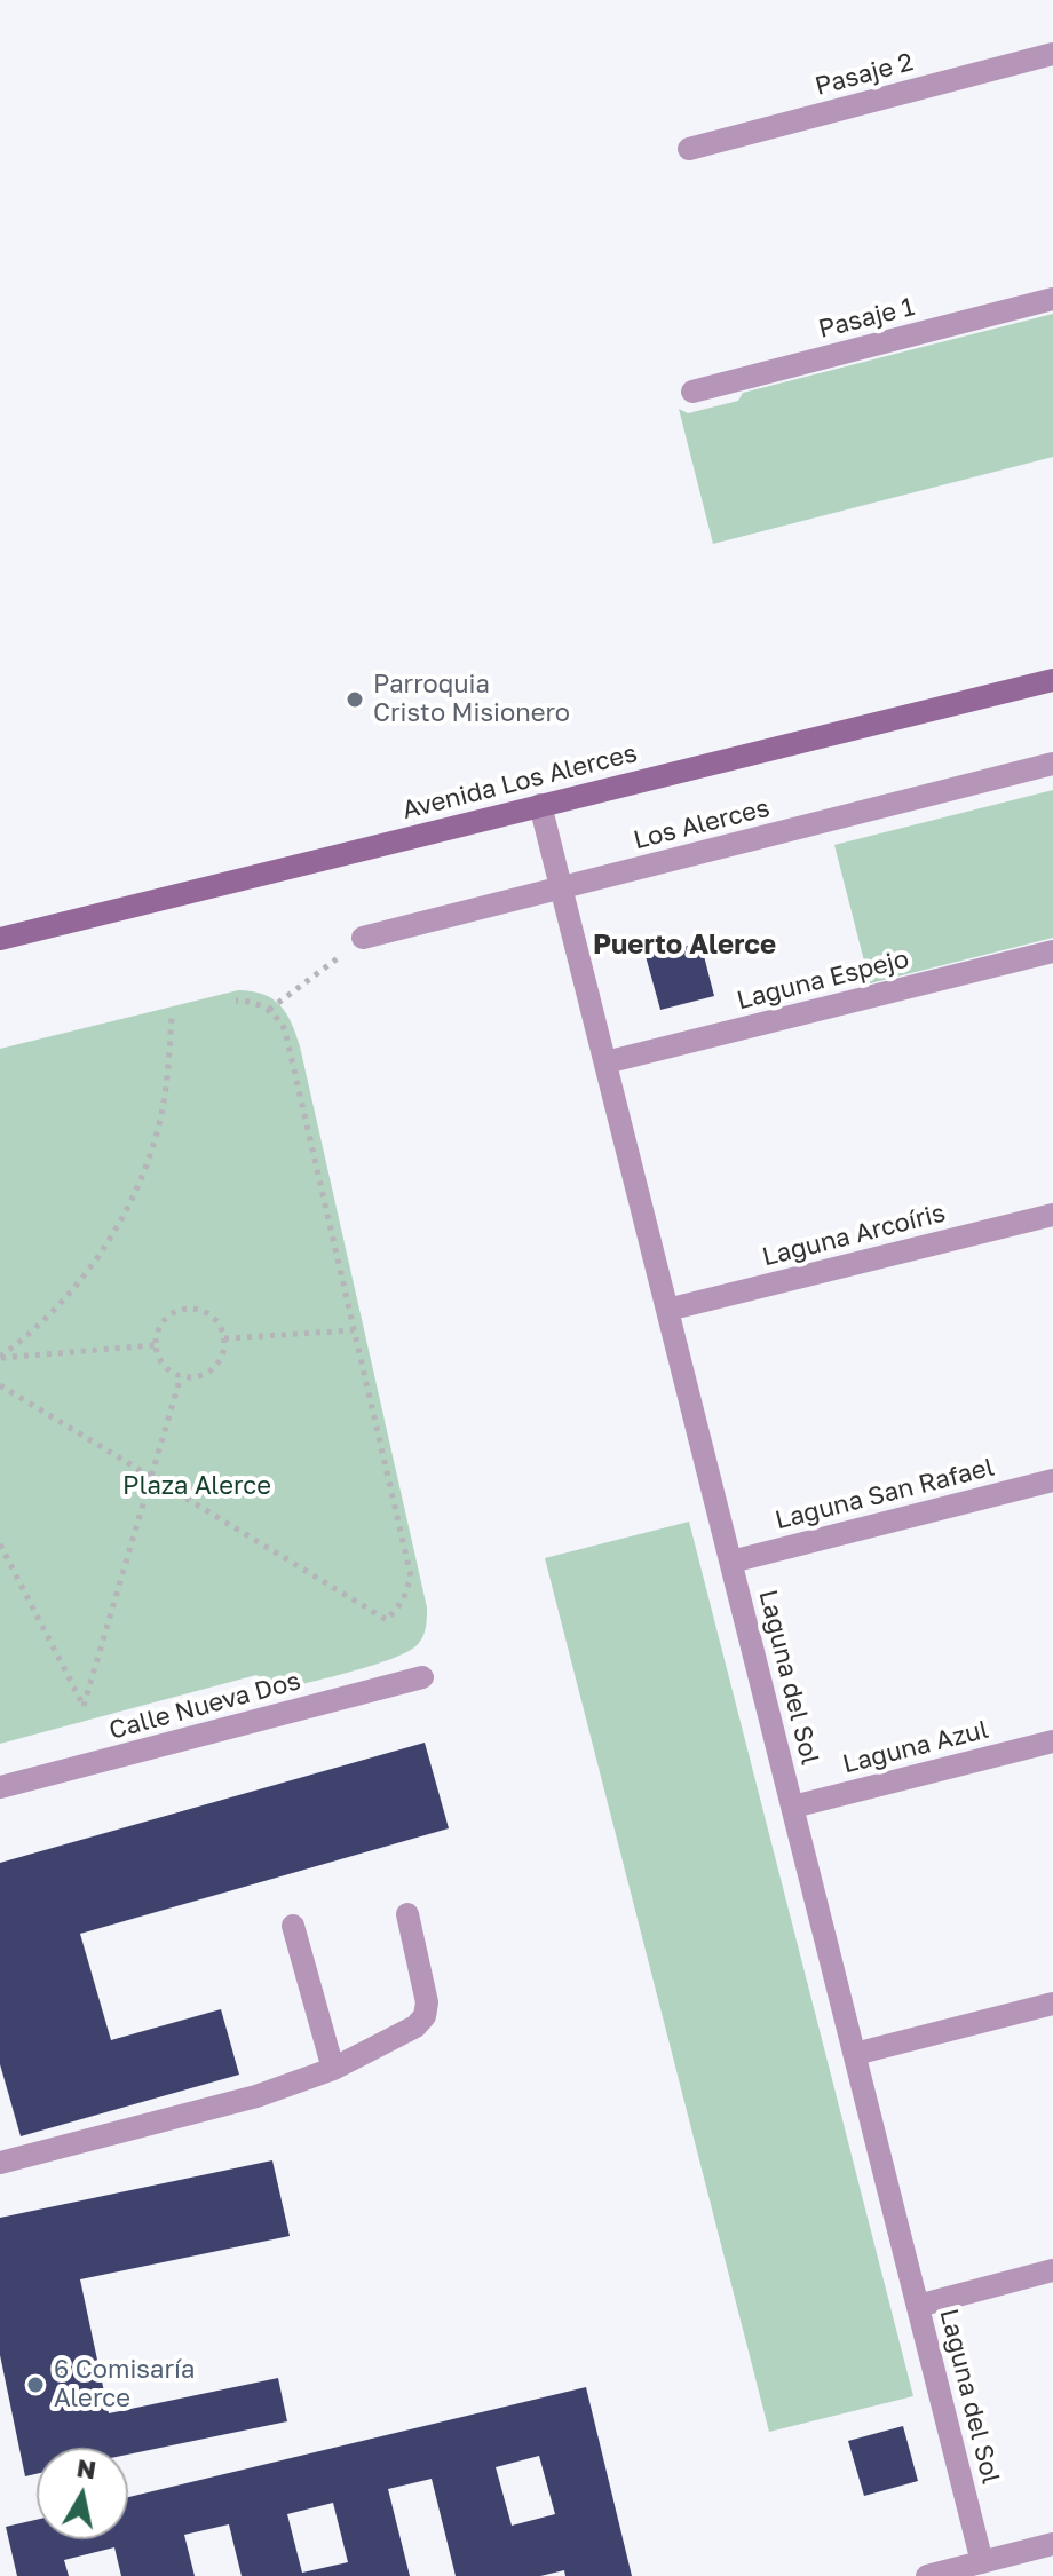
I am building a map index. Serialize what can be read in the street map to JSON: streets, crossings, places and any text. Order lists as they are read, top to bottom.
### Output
{
  "streets": {
    "main road": ["Avenida Los Alerces"],
    "street": [
      "Pasaje 2",
      "Pasaje 1",
      "Los Alerces",
      "Laguna Espejo",
      "Laguna Arcoíris",
      "Laguna San Rafael",
      "Laguna del Sol",
      "Calle Nueva Dos",
      "Laguna Azul"
    ]
  },
  "crossings": [
    ["Avenida Los Alerces", "Laguna del Sol"],
    ["Los Alerces", "Laguna del Sol"],
    ["Laguna Espejo", "Laguna del Sol"],
    ["Laguna Arcoíris", "Laguna del Sol"],
    ["Laguna San Rafael", "Laguna del Sol"],
    ["Laguna del Sol", "Laguna Azul"]
  ],
  "districts": ["Puerto Alerce"],
  "parks": ["Plaza Alerce"],
  "places": ["Parroquia Cristo Misionero", "6 Comisaría Alerce"],
  "north": "top"
}
